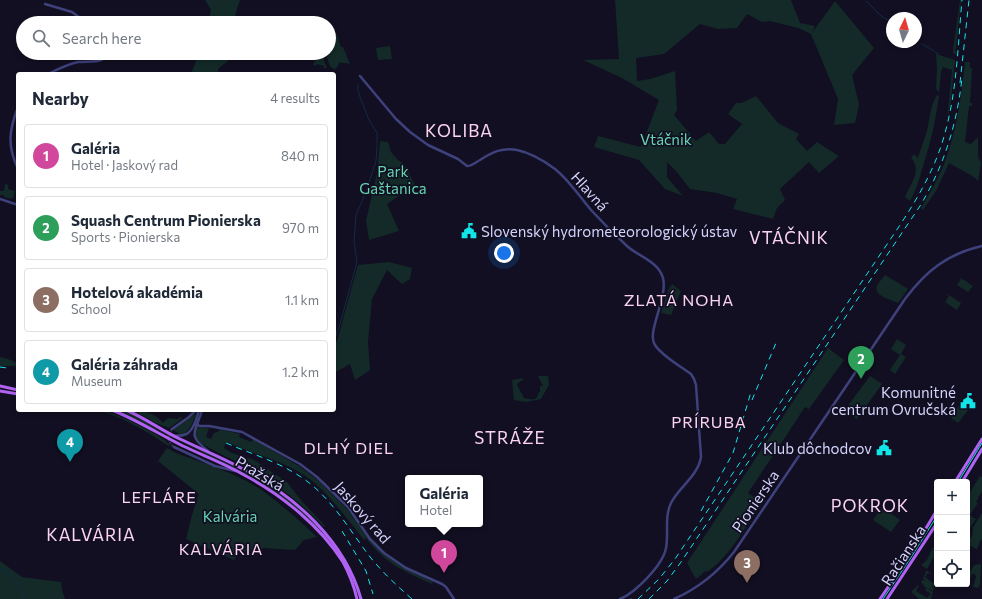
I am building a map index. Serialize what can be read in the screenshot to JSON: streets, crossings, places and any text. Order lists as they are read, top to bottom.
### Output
{
  "streets": {
    "main road": ["Pražská", "Račianska"],
    "street": ["Hlavná", "Pionierska", "Jaskový rad"]
  },
  "districts": [
    "KOLIBA",
    "VTÁČNIK",
    "ZLATÁ NOHA",
    "PRÍRUBA",
    "STRÁŽE",
    "DLHÝ DIEL",
    "LEFLÁRE",
    "POKROK",
    "KALVÁRIA",
    "KALVÁRIA"
  ],
  "parks": ["Vtáčnik", "Park Gaštanica", "Kalvária"],
  "places": {
    "public building": ["Slovenský hydrometeorologický ústav", "Komunitné centrum Ovručská", "Klub dôchodcov"]
  },
  "north": "top",
  "page": {
    "search": "Search here",
    "heading": ["Nearby", "4 results"],
    "list": [
      {
        "mark": "1",
        "name": "Galéria",
        "note": "Hotel · Jaskový rad",
        "value": "840 m"
      },
      {
        "mark": "2",
        "name": "Squash Centrum Pionierska",
        "note": "Sports · Pionierska",
        "value": "970 m"
      },
      {
        "mark": "3",
        "name": "Hotelová akadémia",
        "note": "School",
        "value": "1.1 km"
      },
      {
        "mark": "4",
        "name": "Galéria záhrada",
        "note": "Museum",
        "value": "1.2 km"
      }
    ],
    "pins": [
      "2",
      "4",
      "1",
      "3"
    ],
    "popup": ["Galéria", "Hotel"],
    "map_buttons": ["+", "−"]
  }
}
